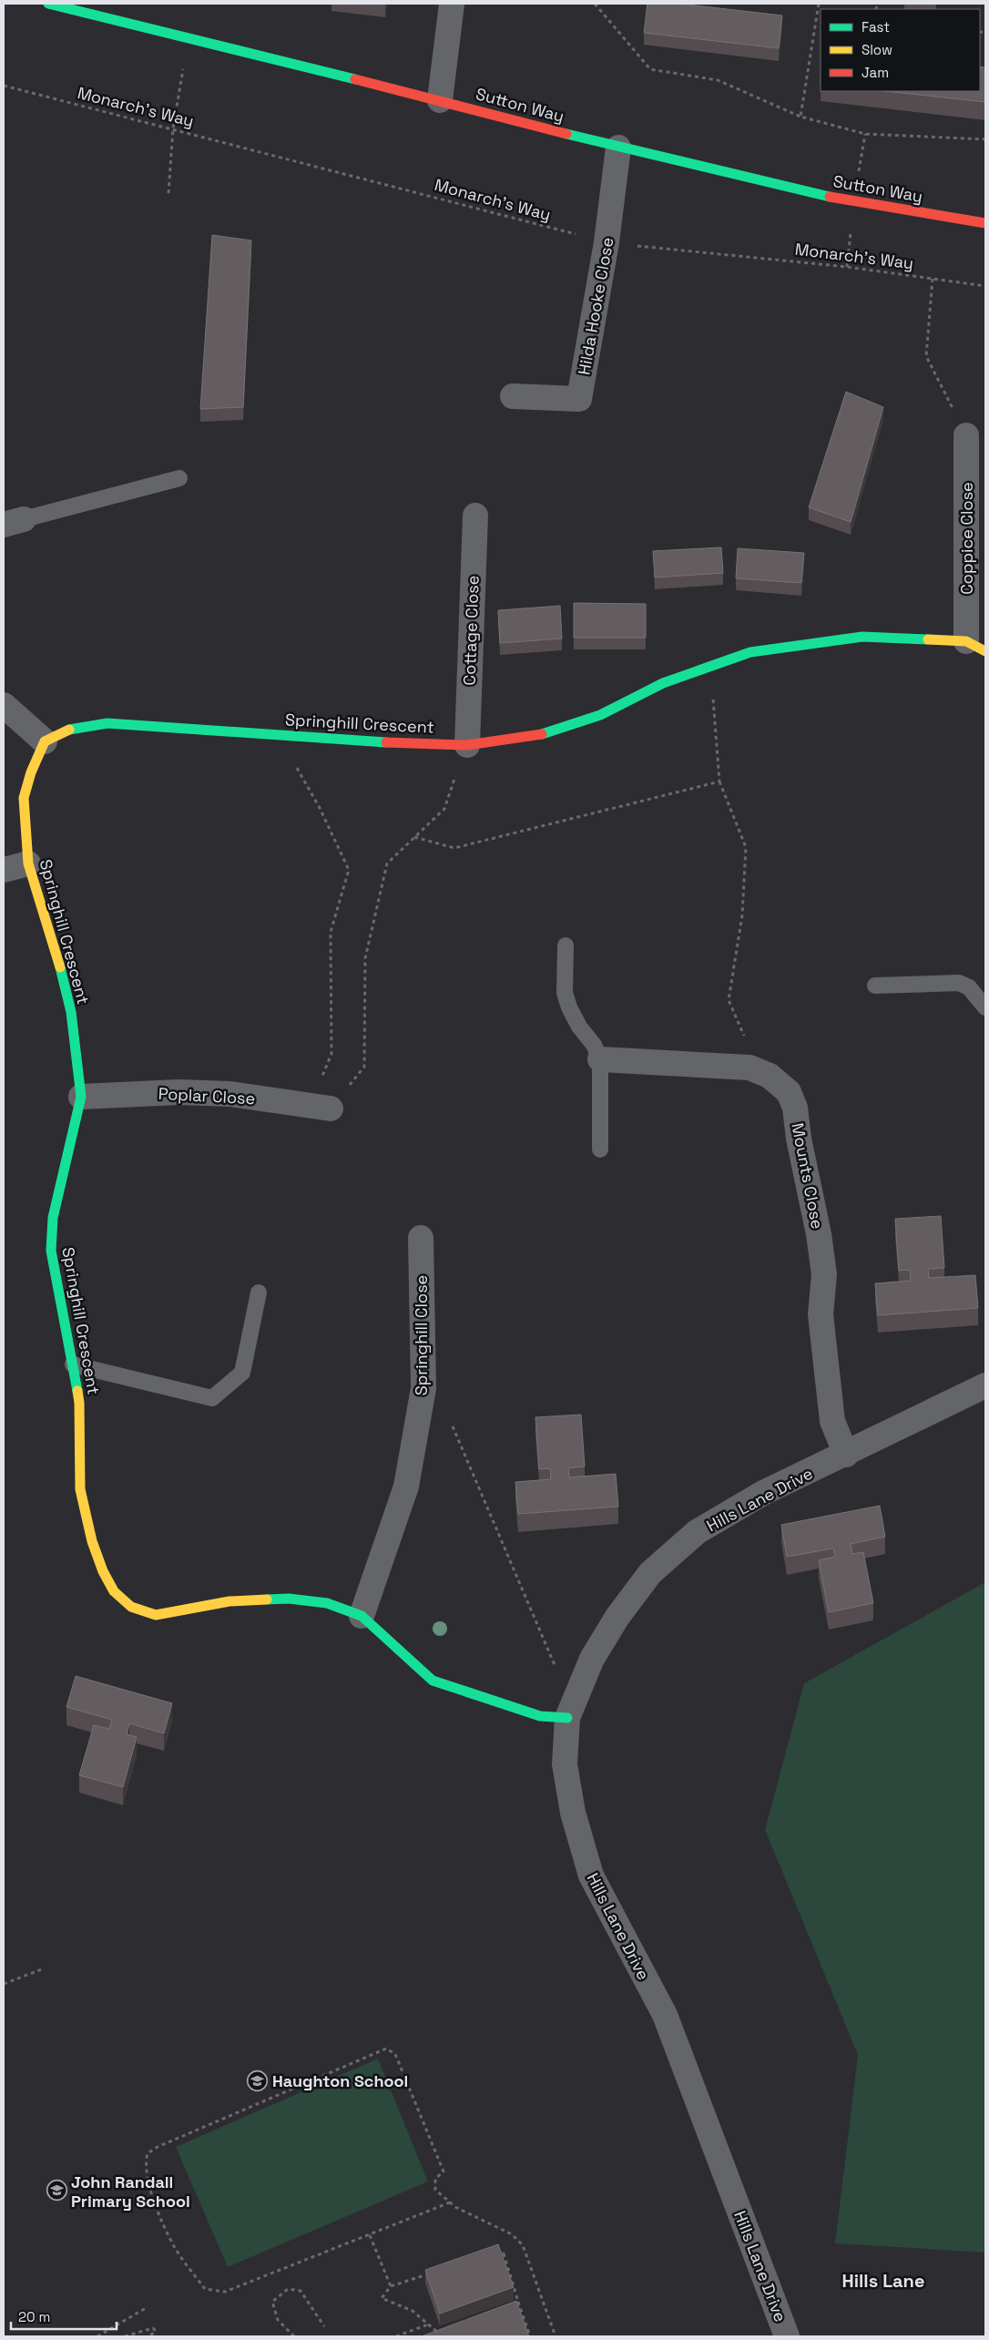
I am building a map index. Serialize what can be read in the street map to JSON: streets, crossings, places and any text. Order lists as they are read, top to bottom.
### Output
{
  "streets": {
    "street": [
      "Sutton Way",
      "Hilda Hooke Close",
      "Coppice Close",
      "Cottage Close",
      "Springhill Crescent",
      "Poplar Close",
      "Mounts Close",
      "Springhill Close",
      "Hills Lane Drive"
    ],
    "path": ["Monarch's Way"]
  },
  "crossings": [
    ["Sutton Way", "Hilda Hooke Close"],
    ["Monarch's Way", "Hilda Hooke Close"],
    ["Coppice Close", "Springhill Crescent"],
    ["Cottage Close", "Springhill Crescent"],
    ["Springhill Crescent", "Poplar Close"],
    ["Springhill Crescent", "Springhill Close"],
    ["Springhill Crescent", "Hills Lane Drive"],
    ["Mounts Close", "Hills Lane Drive"]
  ],
  "districts": ["Hills Lane"],
  "places": {
    "school or university": ["Haughton School", "John Randall Primary School"]
  },
  "legend": ["Fast", "Slow", "Jam"],
  "scale_bar": "20 m"
}
